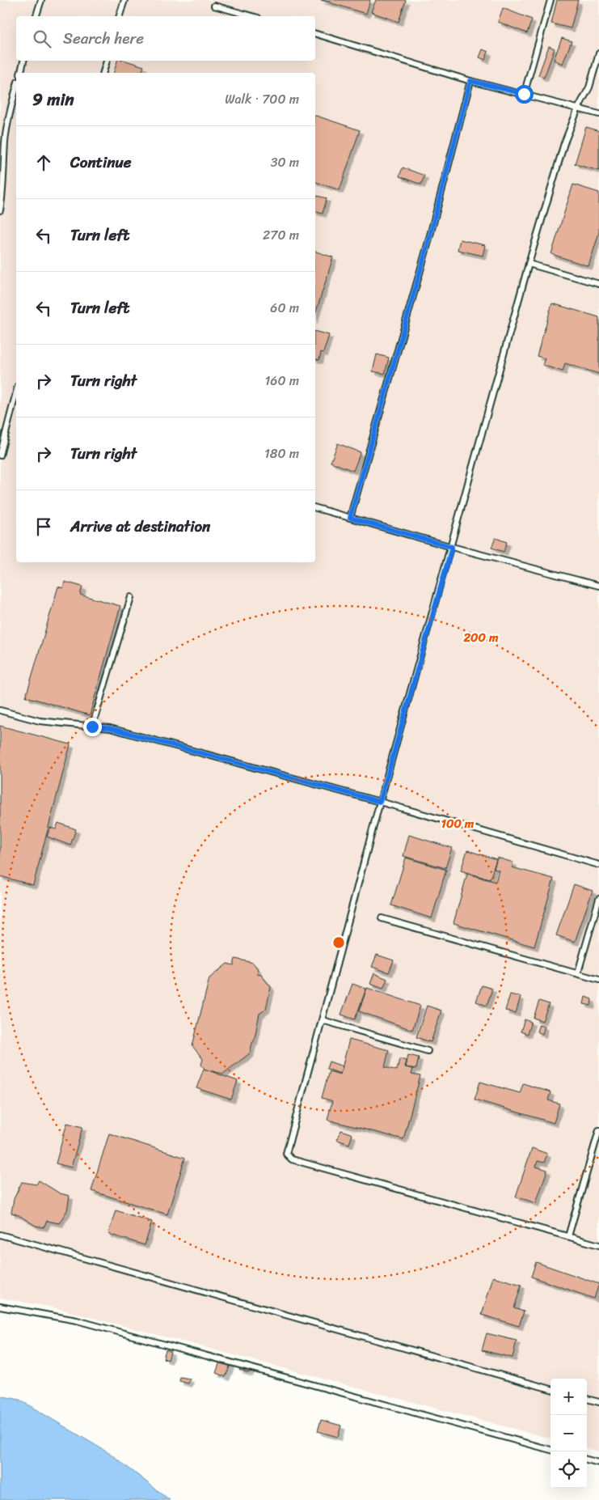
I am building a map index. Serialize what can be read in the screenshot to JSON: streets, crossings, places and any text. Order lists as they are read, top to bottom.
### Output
{
  "page": {
    "search": "Search here",
    "heading": ["9 min", "Walk · 700 m"],
    "list": [
      ["Continue", "30 m"],
      ["Turn left", "270 m"],
      ["Turn left", "60 m"],
      ["Turn right", "160 m"],
      ["Turn right", "180 m"],
      "Arrive at destination"
    ],
    "map_buttons": ["+", "−"]
  },
  "rings": ["200 m", "100 m"]
}
